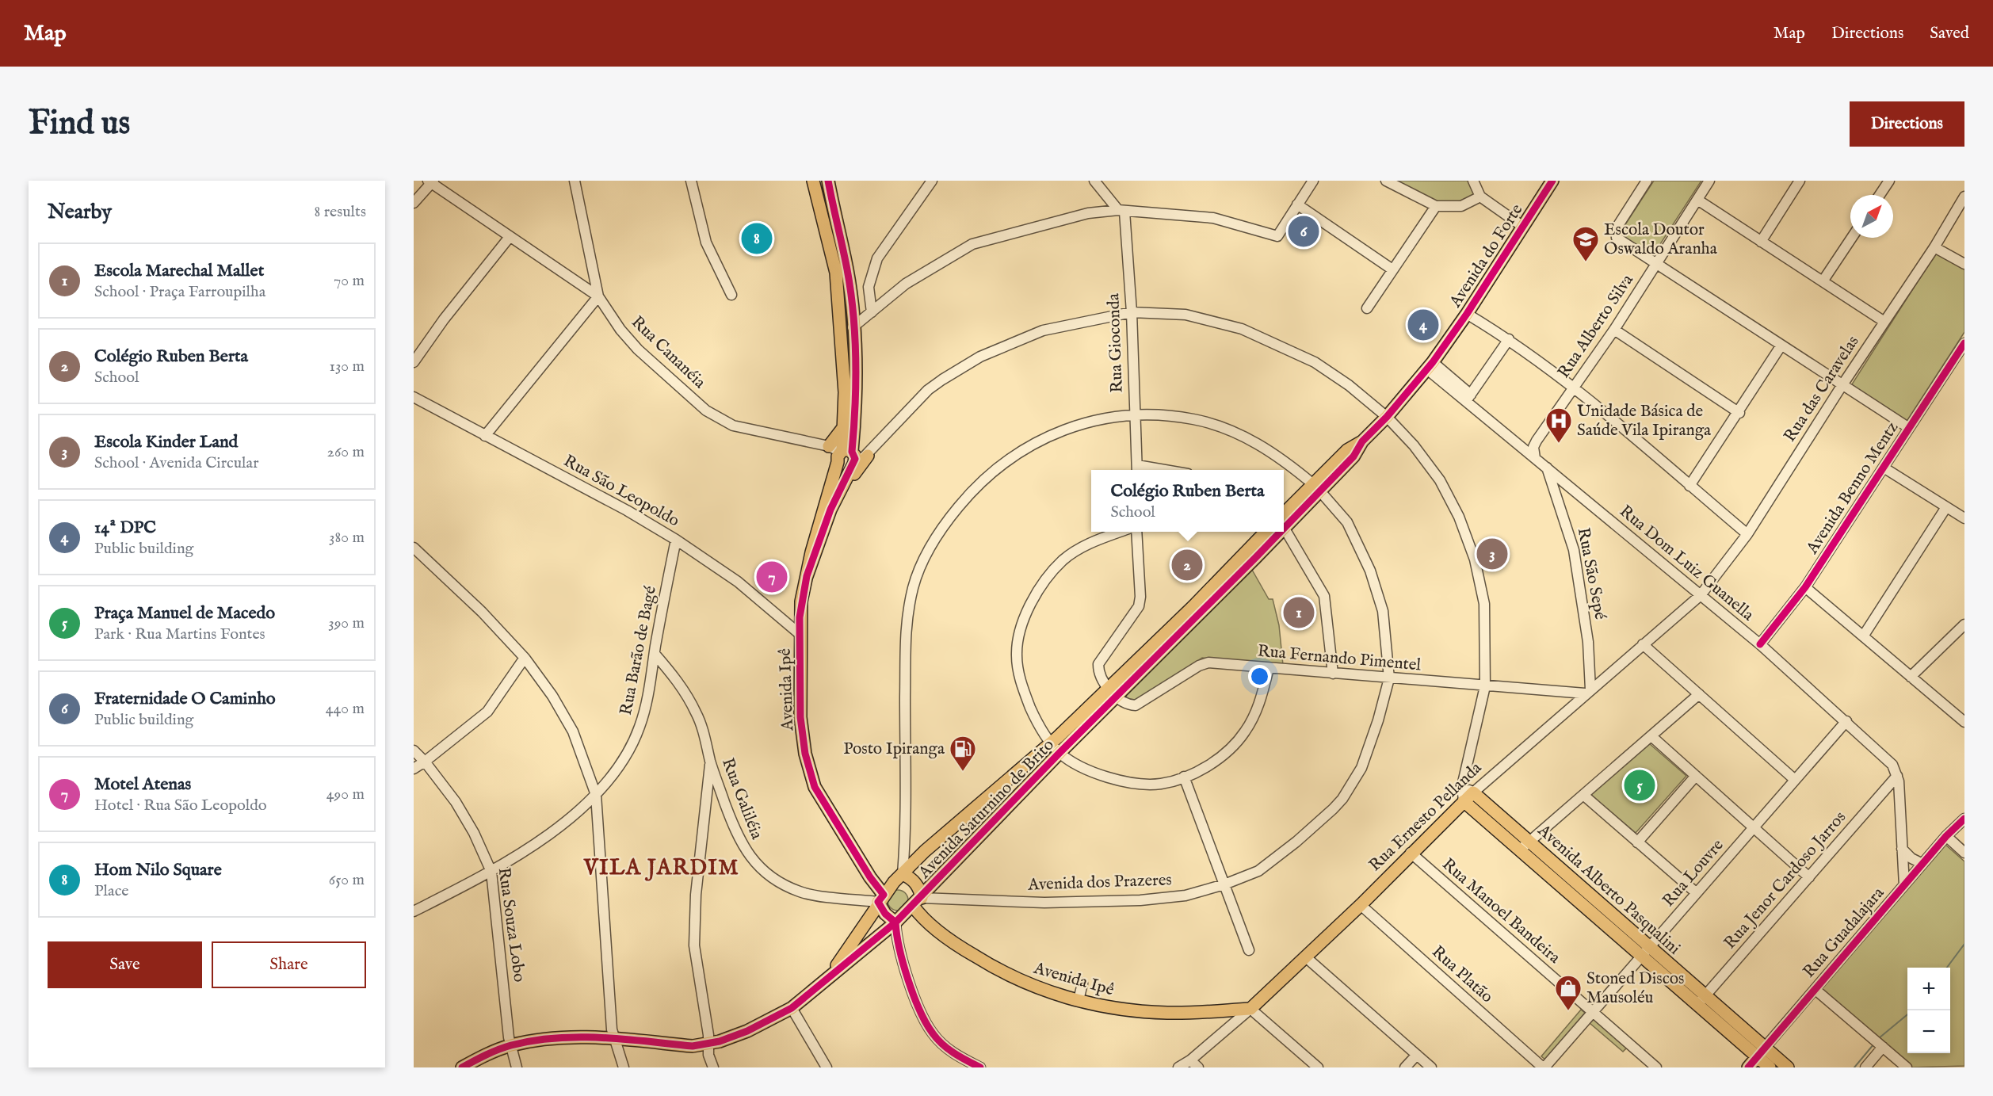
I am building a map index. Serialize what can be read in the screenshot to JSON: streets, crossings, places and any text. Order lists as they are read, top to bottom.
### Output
{
  "streets": {
    "main road": [
      "Avenida do Forte",
      "Avenida Ipê",
      "Avenida Saturnino de Brito",
      "Rua Ernesto Pellanda",
      "Avenida Alberto Pasqualini",
      "Rua Guadalajara"
    ],
    "street": [
      "Rua Alberto Silva",
      "Rua Gioconda",
      "Rua Cananéia",
      "Rua das Caravelas",
      "Avenida Benno Mentz",
      "Rua São Leopoldo",
      "Rua Dom Luiz Guanella",
      "Rua São Sepé",
      "Rua Barão de Bagé",
      "Rua Fernando Pimentel",
      "Rua Galiléia",
      "Rua Louvre",
      "Rua Jenor Cardoso Jarros",
      "Avenida dos Prazeres",
      "Rua Manoel Bandeira",
      "Rua Souza Lobo",
      "Rua Platão"
    ]
  },
  "crossings": [
    ["Avenida do Forte", "Rua Dom Luiz Guanella"],
    ["Avenida do Forte", "Avenida Saturnino de Brito"],
    ["Rua Alberto Silva", "Rua Dom Luiz Guanella"],
    ["Rua Gioconda", "Avenida dos Prazeres"],
    ["Rua Cananéia", "Avenida Ipê"],
    ["Rua das Caravelas", "Rua Dom Luiz Guanella"],
    ["Rua das Caravelas", "Rua Ernesto Pellanda"],
    ["Avenida Benno Mentz", "Rua Dom Luiz Guanella"],
    ["Rua São Leopoldo", "Rua Barão de Bagé"],
    ["Rua São Leopoldo", "Avenida Ipê"],
    ["Rua Dom Luiz Guanella", "Rua São Sepé"],
    ["Rua Dom Luiz Guanella", "Avenida Saturnino de Brito"],
    ["Rua Dom Luiz Guanella", "Rua Ernesto Pellanda"],
    ["Rua Dom Luiz Guanella", "Rua Louvre"],
    ["Rua Dom Luiz Guanella", "Rua Jenor Cardoso Jarros"],
    ["Rua São Sepé", "Rua Fernando Pimentel"],
    ["Rua São Sepé", "Rua Ernesto Pellanda"],
    ["Rua Barão de Bagé", "Rua Galiléia"],
    ["Rua Barão de Bagé", "Rua Souza Lobo"],
    ["Rua Fernando Pimentel", "Avenida Saturnino de Brito"],
    ["Rua Fernando Pimentel", "Rua Ernesto Pellanda"],
    ["Rua Fernando Pimentel", "Avenida dos Prazeres"],
    ["Avenida Ipê", "Rua Galiléia"],
    ["Avenida Ipê", "Avenida Saturnino de Brito"],
    ["Avenida Ipê", "Rua Ernesto Pellanda"],
    ["Avenida Ipê", "Avenida dos Prazeres"],
    ["Rua Galiléia", "Avenida Saturnino de Brito"],
    ["Rua Galiléia", "Avenida dos Prazeres"],
    ["Avenida Saturnino de Brito", "Avenida dos Prazeres"],
    ["Avenida Saturnino de Brito", "Rua Souza Lobo"],
    ["Rua Ernesto Pellanda", "Avenida Alberto Pasqualini"],
    ["Rua Ernesto Pellanda", "Rua Manoel Bandeira"],
    ["Rua Ernesto Pellanda", "Rua Platão"],
    ["Rua Louvre", "Avenida Alberto Pasqualini"],
    ["Rua Louvre", "Rua Manoel Bandeira"],
    ["Rua Louvre", "Rua Platão"],
    ["Rua Jenor Cardoso Jarros", "Avenida Alberto Pasqualini"],
    ["Avenida Alberto Pasqualini", "Rua Guadalajara"]
  ],
  "districts": ["VILA JARDIM"],
  "places": {
    "school or university": ["Escola Doutor Oswaldo Aranha"],
    "hospital": ["Unidade Básica de Saúde Vila Ipiranga"],
    "fuel station": ["Posto Ipiranga"],
    "shop": ["Stoned Discos Mausoléu"]
  },
  "north": "top right",
  "page": {
    "header": "Map",
    "nav": ["Map", "Directions", "Saved"],
    "buttons": [
      "Directions",
      ["Save", "Share"]
    ],
    "title": "Find us",
    "heading": ["Nearby", "8 results"],
    "pins": [
      "6",
      "8",
      "4",
      "3",
      "2",
      "7",
      "1",
      "5"
    ],
    "list": [
      {
        "mark": "1",
        "name": "Escola Marechal Mallet",
        "note": "School · Praça Farroupilha",
        "value": "70 m"
      },
      {
        "mark": "2",
        "name": "Colégio Ruben Berta",
        "note": "School",
        "value": "130 m"
      },
      {
        "mark": "3",
        "name": "Escola Kinder Land",
        "note": "School · Avenida Circular",
        "value": "260 m"
      },
      {
        "mark": "4",
        "name": "14ª DPC",
        "note": "Public building",
        "value": "380 m"
      },
      {
        "mark": "5",
        "name": "Praça Manuel de Macedo",
        "note": "Park · Rua Martins Fontes",
        "value": "390 m"
      },
      {
        "mark": "6",
        "name": "Fraternidade O Caminho",
        "note": "Public building",
        "value": "440 m"
      },
      {
        "mark": "7",
        "name": "Motel Atenas",
        "note": "Hotel · Rua São Leopoldo",
        "value": "490 m"
      },
      {
        "mark": "8",
        "name": "Hom Nilo Square",
        "note": "Place",
        "value": "650 m"
      }
    ],
    "popup": ["Colégio Ruben Berta", "School"],
    "map_buttons": ["+", "−"]
  }
}
